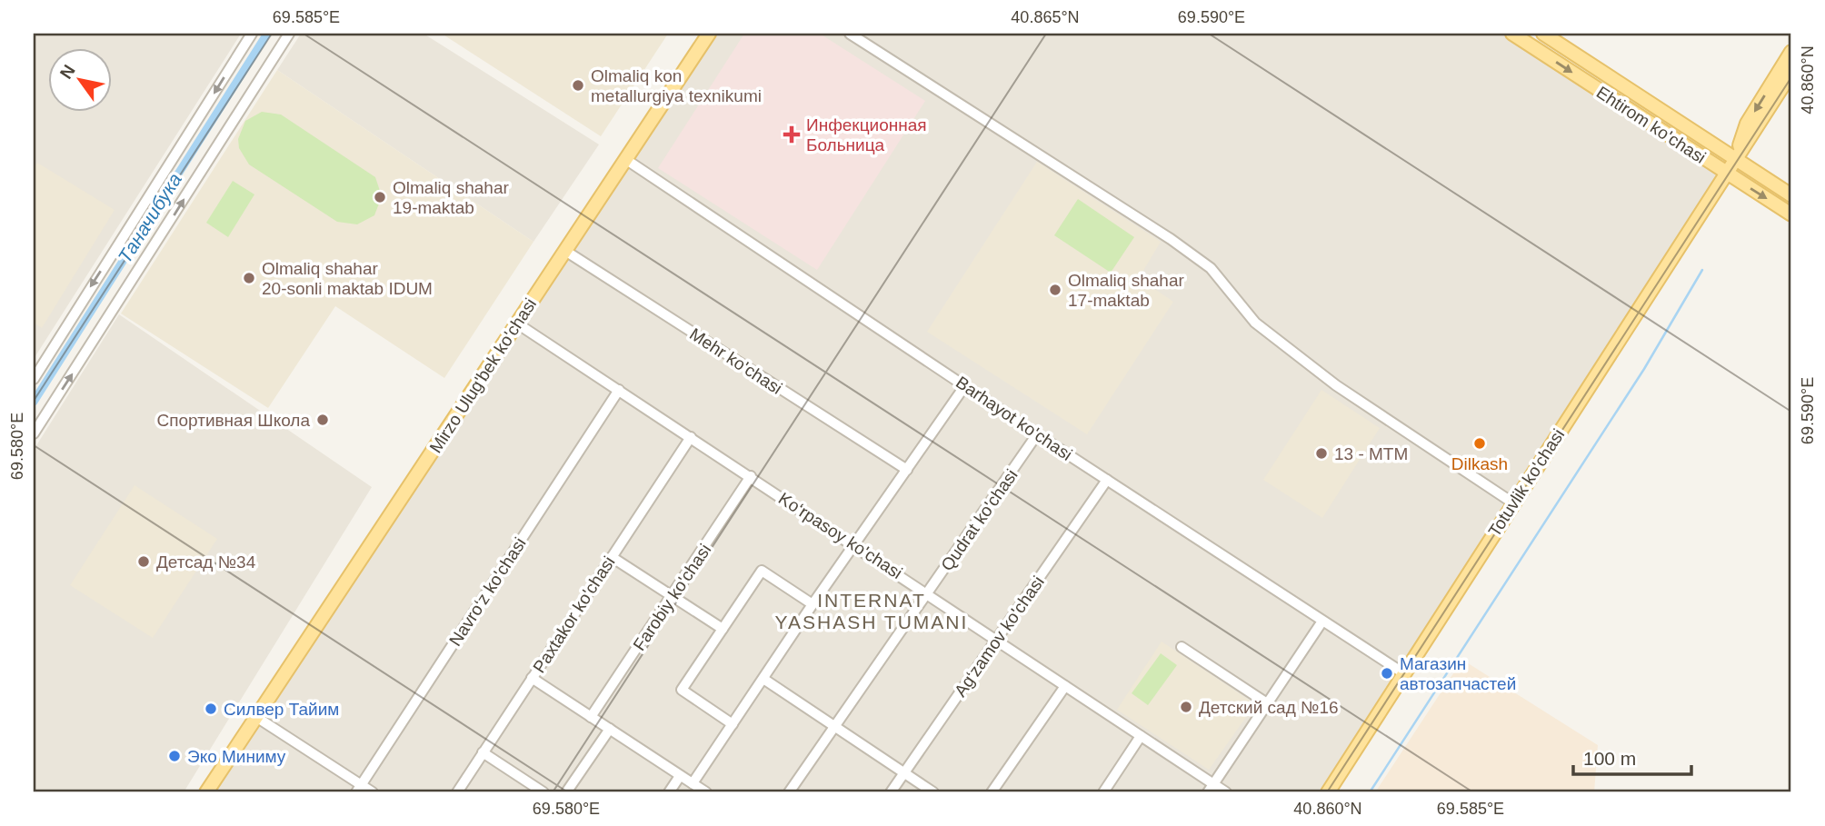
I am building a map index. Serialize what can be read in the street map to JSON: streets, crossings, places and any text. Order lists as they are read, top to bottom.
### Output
{
  "streets": {
    "main road": ["Ehtirom ko'chasi", "Mirzo Ulug'bek ko'chasi", "Totuvlik ko'chasi"],
    "street": [
      "Mehr ko'chasi",
      "Barhayot ko'chasi",
      "Qudrat ko'chasi",
      "Ko‘rpasoy ko'chasi",
      "Navro‘z ko'chasi",
      "Farobiy ko'chasi",
      "Paxtakor ko'chasi",
      "Ag‘zamov ko'chasi"
    ]
  },
  "crossings": [
    ["Ehtirom ko'chasi", "Totuvlik ko'chasi"],
    ["Mehr ko'chasi", "Mirzo Ulug'bek ko'chasi"],
    ["Mirzo Ulug'bek ko'chasi", "Barhayot ko'chasi"],
    ["Mirzo Ulug'bek ko'chasi", "Ko‘rpasoy ko'chasi"],
    ["Barhayot ko'chasi", "Totuvlik ko'chasi"],
    ["Barhayot ko'chasi", "Qudrat ko'chasi"],
    ["Barhayot ko'chasi", "Ag‘zamov ko'chasi"],
    ["Qudrat ko'chasi", "Ko‘rpasoy ko'chasi"],
    ["Ko‘rpasoy ko'chasi", "Navro‘z ko'chasi"],
    ["Ko‘rpasoy ko'chasi", "Farobiy ko'chasi"],
    ["Ko‘rpasoy ko'chasi", "Paxtakor ko'chasi"],
    ["Ko‘rpasoy ko'chasi", "Ag‘zamov ko'chasi"]
  ],
  "districts": ["INTERNAT YASHASH TUMANI"],
  "water": ["Таначибука"],
  "places": {
    "other": [
      "Olmaliq kon metallurgiya texnikumi",
      "Olmaliq shahar 19-maktab",
      "Olmaliq shahar 20-sonli maktab IDUM",
      "Olmaliq shahar 17-maktab",
      "Спортивная Школа",
      "Dilkash",
      "13 - MTM",
      "Детсад №34",
      "Магазин автозапчастей",
      "Детский сад №16",
      "Силвер Тайим",
      "Эко Миниму"
    ],
    "health": ["Инфекционная Больница"]
  },
  "scale_bar": "100 m",
  "north": "top left",
  "coordinates": [
    "69.585°E",
    "40.865°N",
    "69.590°E",
    "40.860°N",
    "69.580°E"
  ]
}
